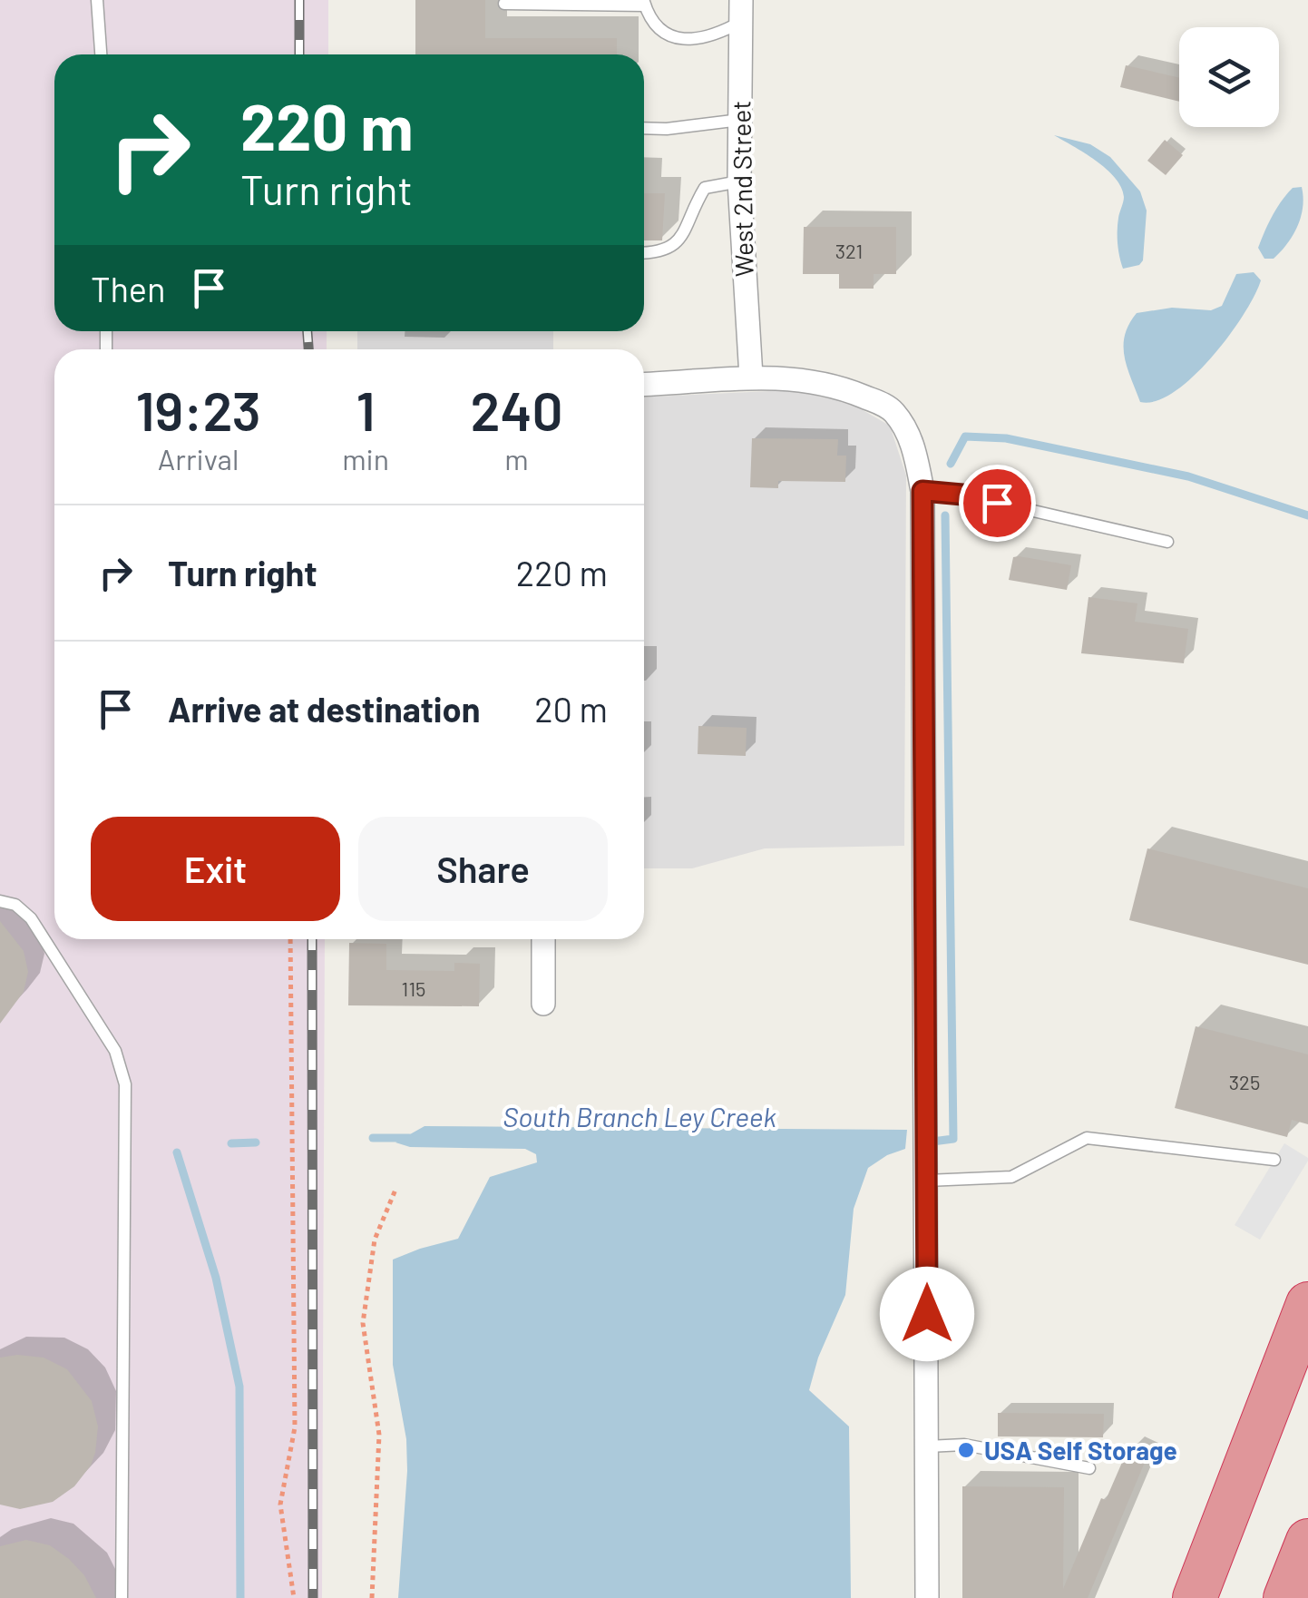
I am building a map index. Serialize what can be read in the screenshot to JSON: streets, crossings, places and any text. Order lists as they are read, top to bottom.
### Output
{
  "streets": {
    "street": ["West 2nd Street"]
  },
  "water": ["South Branch Ley Creek"],
  "places": ["USA Self Storage"],
  "house_numbers": ["321", "115", "325"],
  "page": {
    "turn": ["220 m", "Turn right"],
    "then": "Then",
    "eta": [
      "19:23",
      "Arrival",
      "1",
      "min",
      "240",
      "m"
    ],
    "list": [
      {
        "name": "Turn right",
        "value": "220 m"
      },
      {
        "name": "Arrive at destination",
        "value": "20 m"
      }
    ],
    "buttons": ["Exit", "Share"]
  }
}
